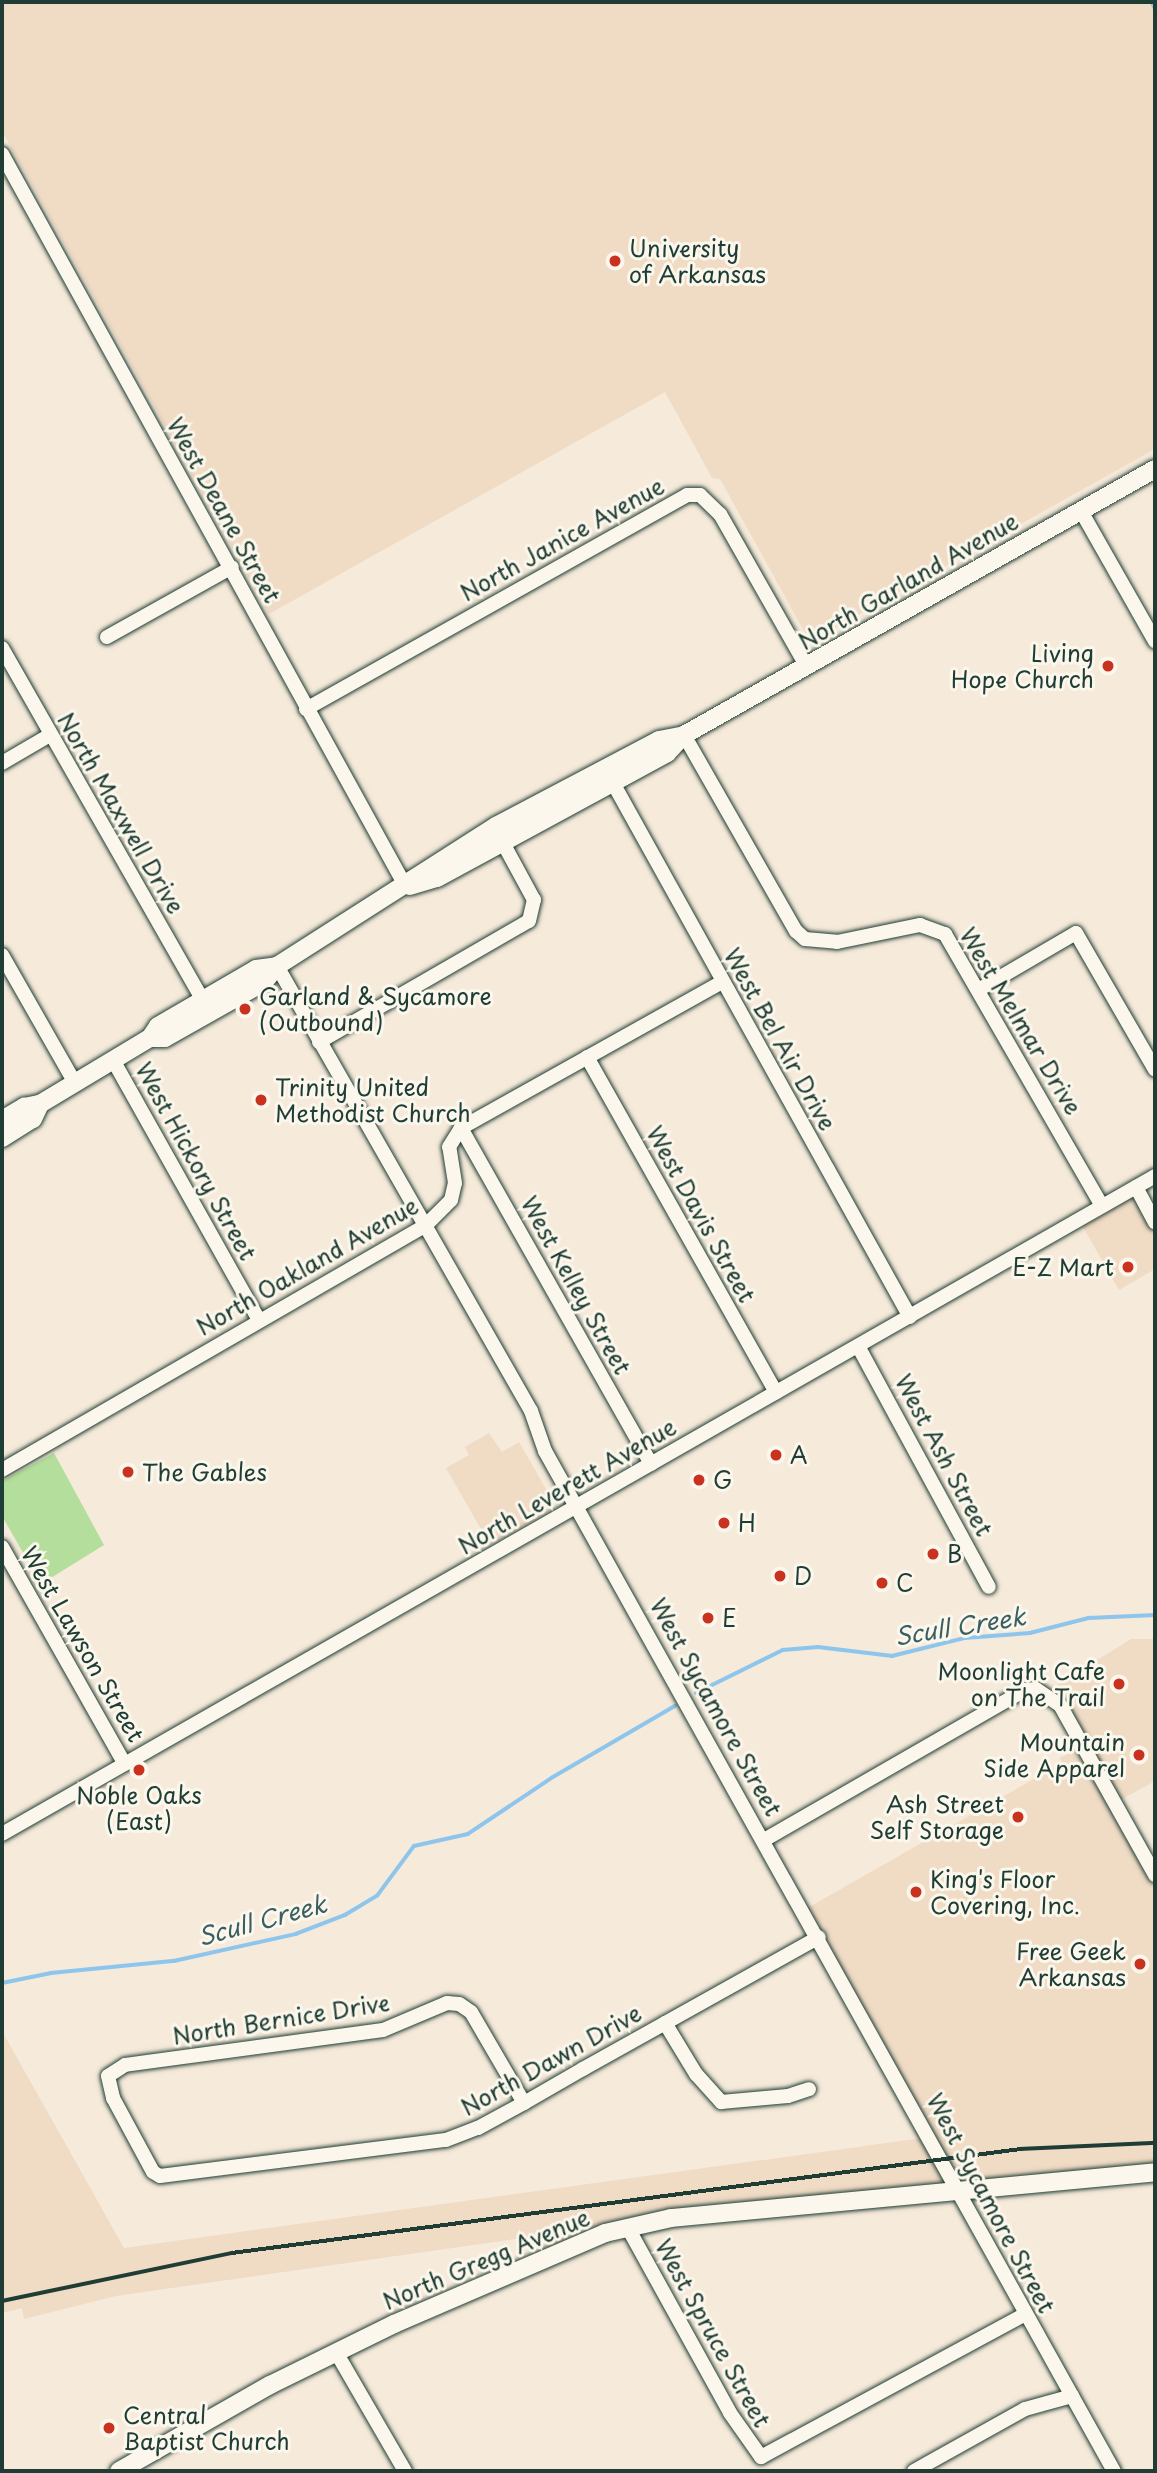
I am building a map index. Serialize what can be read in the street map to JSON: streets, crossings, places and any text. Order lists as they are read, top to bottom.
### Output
{
  "streets": {
    "main road": ["North Garland Avenue", "North Gregg Avenue"],
    "street": [
      "West Deane Street",
      "North Janice Avenue",
      "North Maxwell Drive",
      "West Melmar Drive",
      "West Bel Air Drive",
      "West Hickory Street",
      "West Davis Street",
      "North Oakland Avenue",
      "West Kelley Street",
      "West Ash Street",
      "North Leverett Avenue",
      "West Lawson Street",
      "West Sycamore Street",
      "North Bernice Drive",
      "North Dawn Drive",
      "West Spruce Street"
    ]
  },
  "crossings": [
    ["West Deane Street", "North Janice Avenue"],
    ["West Deane Street", "North Garland Avenue"],
    ["North Janice Avenue", "North Garland Avenue"],
    ["North Garland Avenue", "North Maxwell Drive"],
    ["North Garland Avenue", "West Melmar Drive"],
    ["North Garland Avenue", "West Bel Air Drive"],
    ["North Garland Avenue", "West Hickory Street"],
    ["North Garland Avenue", "West Sycamore Street"],
    ["West Melmar Drive", "North Leverett Avenue"],
    ["West Bel Air Drive", "North Leverett Avenue"],
    ["West Hickory Street", "North Oakland Avenue"],
    ["West Davis Street", "North Leverett Avenue"],
    ["North Oakland Avenue", "West Kelley Street"],
    ["North Oakland Avenue", "West Sycamore Street"],
    ["West Kelley Street", "North Leverett Avenue"],
    ["West Ash Street", "North Leverett Avenue"],
    ["North Leverett Avenue", "West Lawson Street"],
    ["North Leverett Avenue", "West Sycamore Street"],
    ["West Sycamore Street", "North Dawn Drive"],
    ["West Sycamore Street", "North Gregg Avenue"],
    ["West Sycamore Street", "West Spruce Street"],
    ["North Bernice Drive", "North Dawn Drive"],
    ["North Gregg Avenue", "West Spruce Street"]
  ],
  "water": ["Scull Creek"],
  "places": [
    "University of Arkansas",
    "Living Hope Church",
    "Garland & Sycamore (Outbound)",
    "Trinity United Methodist Church",
    "E-Z Mart",
    "A",
    "The Gables",
    "G",
    "H",
    "B",
    "D",
    "C",
    "E",
    "Moonlight Cafe on The Trail",
    "Mountain Side Apparel",
    "Noble Oaks (East)",
    "Ash Street Self Storage",
    "King's Floor Covering, Inc.",
    "Free Geek Arkansas",
    "Central Baptist Church"
  ]
}
